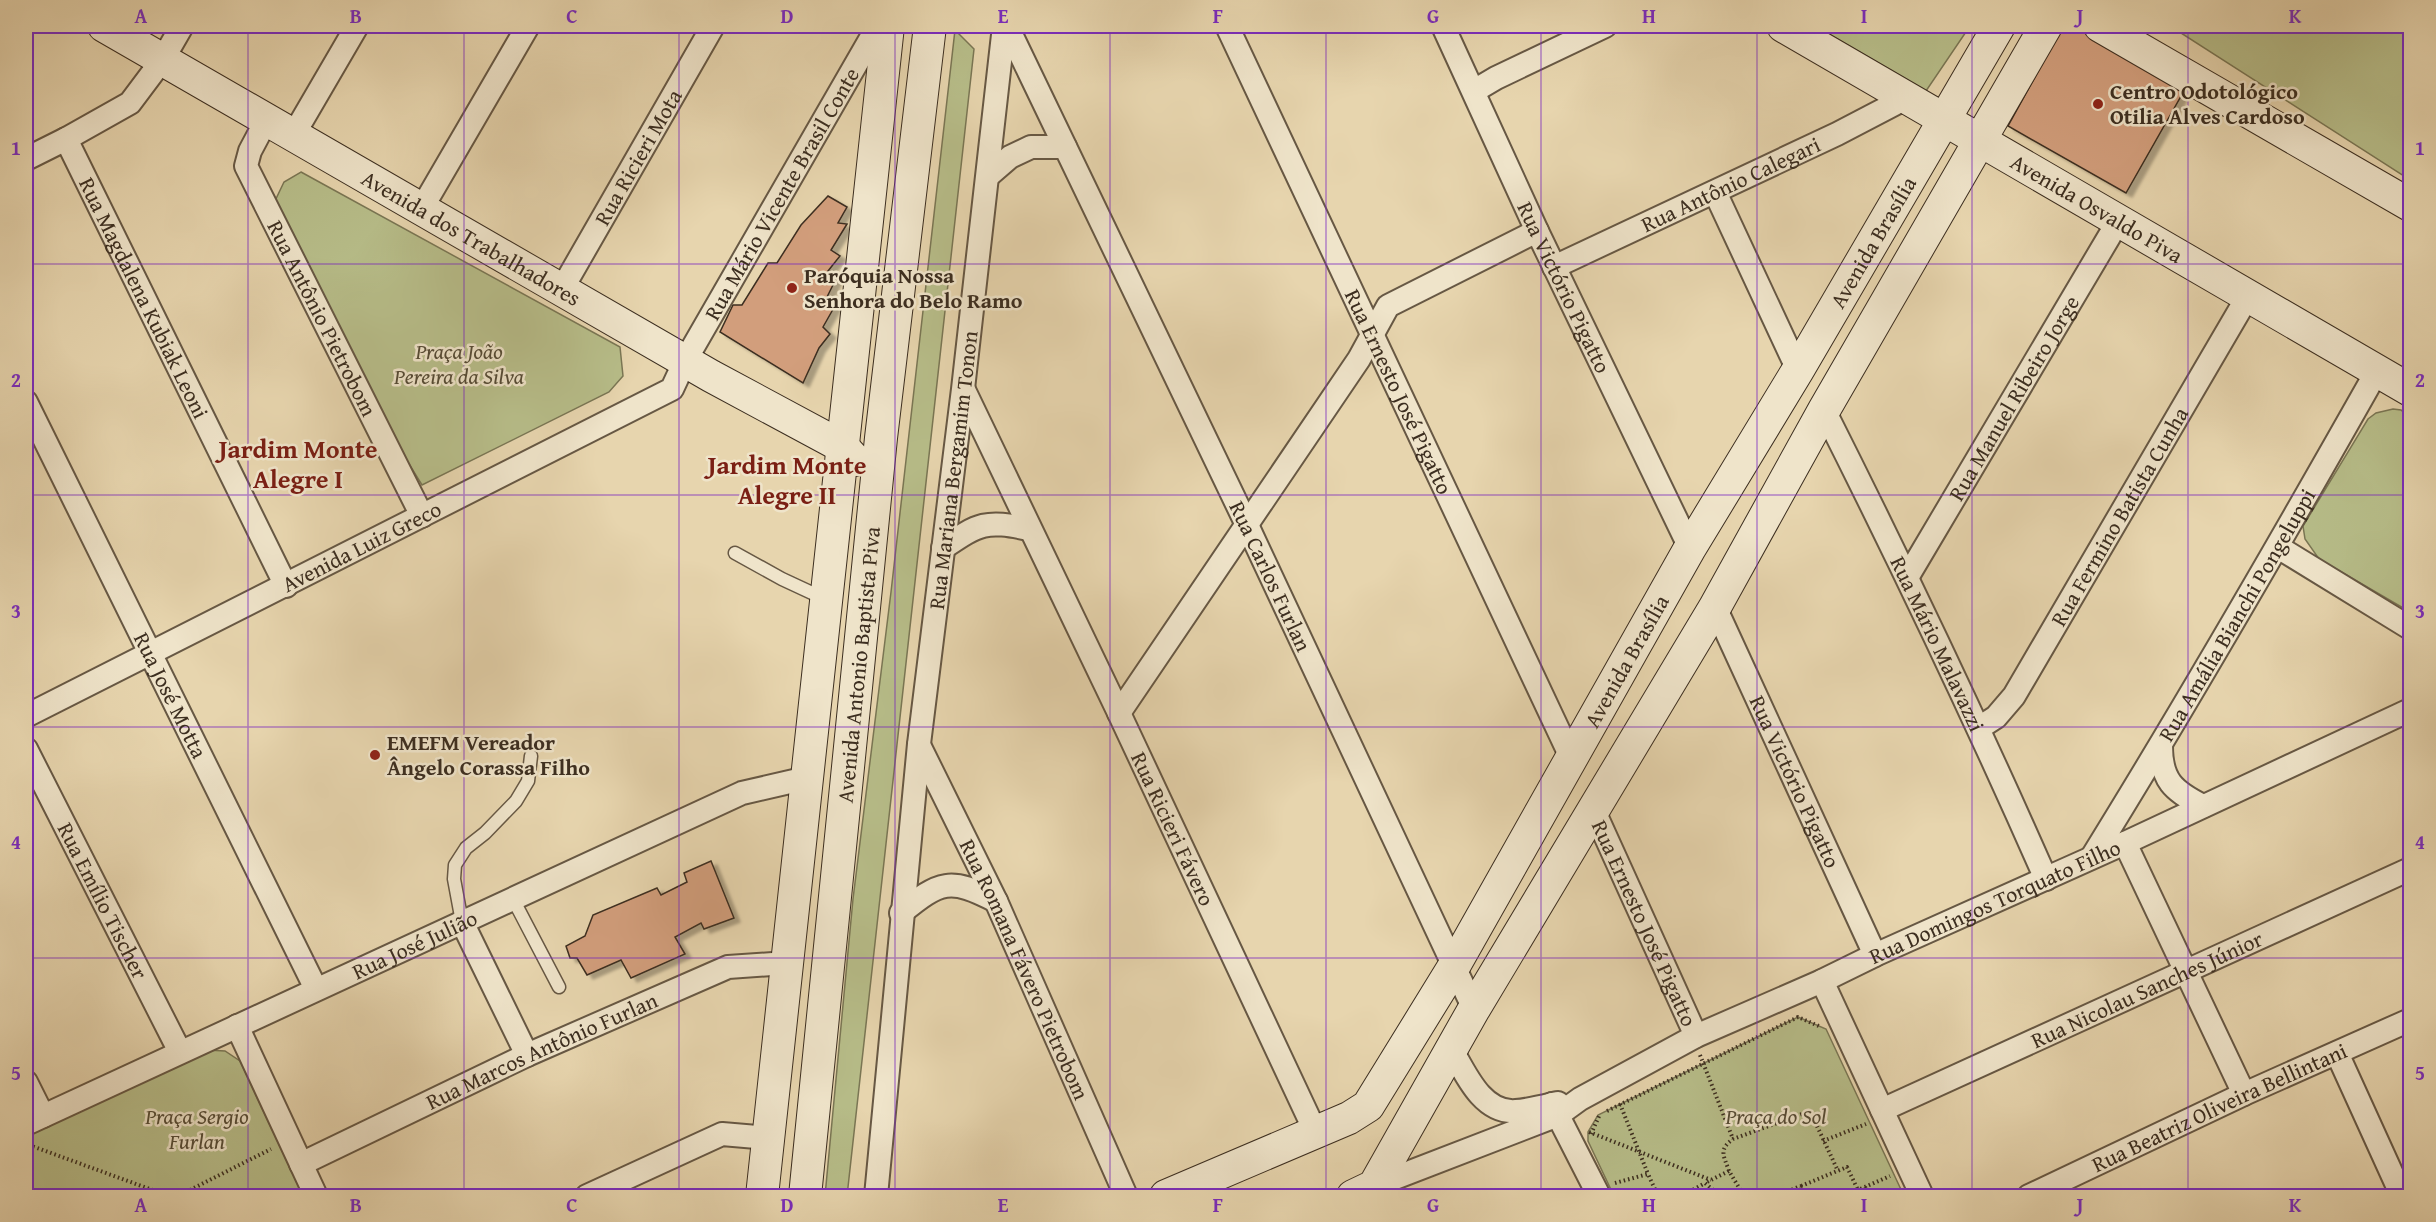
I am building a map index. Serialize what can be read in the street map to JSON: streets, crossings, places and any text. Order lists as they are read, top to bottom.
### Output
{
  "streets": {
    "main road": [
      "Avenida Osvaldo Piva",
      "Avenida dos Trabalhadores",
      "Avenida Brasília",
      "Avenida Antonio Baptista Piva"
    ],
    "street": [
      "Rua Ricieri Mota",
      "Rua Antônio Calegari",
      "Rua Mário Vicente Brasil Conte",
      "Rua Victório Pigatto",
      "Rua Magdalena Kubiak Leoni",
      "Rua Antônio Pietrobom",
      "Rua Ernesto José Pigatto",
      "Rua Manuel Ribeiro Jorge",
      "Rua Mariana Bergamim Tonon",
      "Rua Fermino Batista Cunha",
      "Avenida Luiz Greco",
      "Rua Carlos Furlan",
      "Rua Amália Bianchi Pongeluppi",
      "Rua Mário Malavazzi",
      "Rua José Motta",
      "Rua Ricieri Fávero",
      "Rua Emílio Tischer",
      "Rua Domingos Torquato Filho",
      "Rua José Julião",
      "Rua Romana Fávero Pietrobom",
      "Rua Nicolau Sanches Júnior",
      "Rua Marcos Antônio Furlan",
      "Rua Beatriz Oliveira Bellintani"
    ]
  },
  "crossings": [
    ["Rua Ricieri Mota", "Avenida dos Trabalhadores"],
    ["Rua Antônio Calegari", "Avenida Osvaldo Piva"],
    ["Rua Antônio Calegari", "Rua Victório Pigatto"],
    ["Rua Mário Vicente Brasil Conte", "Avenida dos Trabalhadores"],
    ["Rua Mário Vicente Brasil Conte", "Avenida Luiz Greco"],
    ["Avenida Osvaldo Piva", "Avenida Brasília"],
    ["Avenida Osvaldo Piva", "Rua Manuel Ribeiro Jorge"],
    ["Avenida Osvaldo Piva", "Rua Fermino Batista Cunha"],
    ["Avenida Osvaldo Piva", "Rua Amália Bianchi Pongeluppi"],
    ["Avenida dos Trabalhadores", "Rua Antônio Pietrobom"],
    ["Avenida dos Trabalhadores", "Avenida Luiz Greco"],
    ["Avenida dos Trabalhadores", "Avenida Antonio Baptista Piva"],
    ["Avenida Brasília", "Rua Victório Pigatto"],
    ["Avenida Brasília", "Rua Ernesto José Pigatto"],
    ["Avenida Brasília", "Rua Carlos Furlan"],
    ["Avenida Brasília", "Rua Mário Malavazzi"],
    ["Avenida Brasília", "Rua Ricieri Fávero"],
    ["Avenida Brasília", "Rua Domingos Torquato Filho"],
    ["Rua Victório Pigatto", "Rua Domingos Torquato Filho"],
    ["Rua Magdalena Kubiak Leoni", "Avenida Luiz Greco"],
    ["Rua Antônio Pietrobom", "Avenida Luiz Greco"],
    ["Rua Ernesto José Pigatto", "Rua Domingos Torquato Filho"],
    ["Rua Manuel Ribeiro Jorge", "Rua Mário Malavazzi"],
    ["Rua Mariana Bergamim Tonon", "Rua Carlos Furlan"],
    ["Rua Mariana Bergamim Tonon", "Rua Ricieri Fávero"],
    ["Rua Mariana Bergamim Tonon", "Rua Romana Fávero Pietrobom"],
    ["Rua Fermino Batista Cunha", "Rua Mário Malavazzi"],
    ["Avenida Luiz Greco", "Rua José Motta"],
    ["Rua Amália Bianchi Pongeluppi", "Rua Domingos Torquato Filho"],
    ["Rua Mário Malavazzi", "Rua Domingos Torquato Filho"],
    ["Avenida Antonio Baptista Piva", "Rua José Julião"],
    ["Avenida Antonio Baptista Piva", "Rua Marcos Antônio Furlan"],
    ["Rua José Motta", "Rua José Julião"],
    ["Rua Emílio Tischer", "Rua José Julião"]
  ],
  "districts": ["Jardim Monte Alegre I", "Jardim Monte Alegre II"],
  "parks": ["Praça João Pereira da Silva", "Praça Sergio Furlan", "Praça do Sol"],
  "places": ["Centro Odotológico Otilia Alves Cardoso", "Paróquia Nossa Senhora do Belo Ramo", "EMEFM Vereador Ângelo Corassa Filho"],
  "grid": {
    "columns": [
      "A",
      "B",
      "C",
      "D",
      "E",
      "F",
      "G",
      "H",
      "I",
      "J",
      "K"
    ],
    "rows": [
      "1",
      "2",
      "3",
      "4",
      "5"
    ]
  }
}
